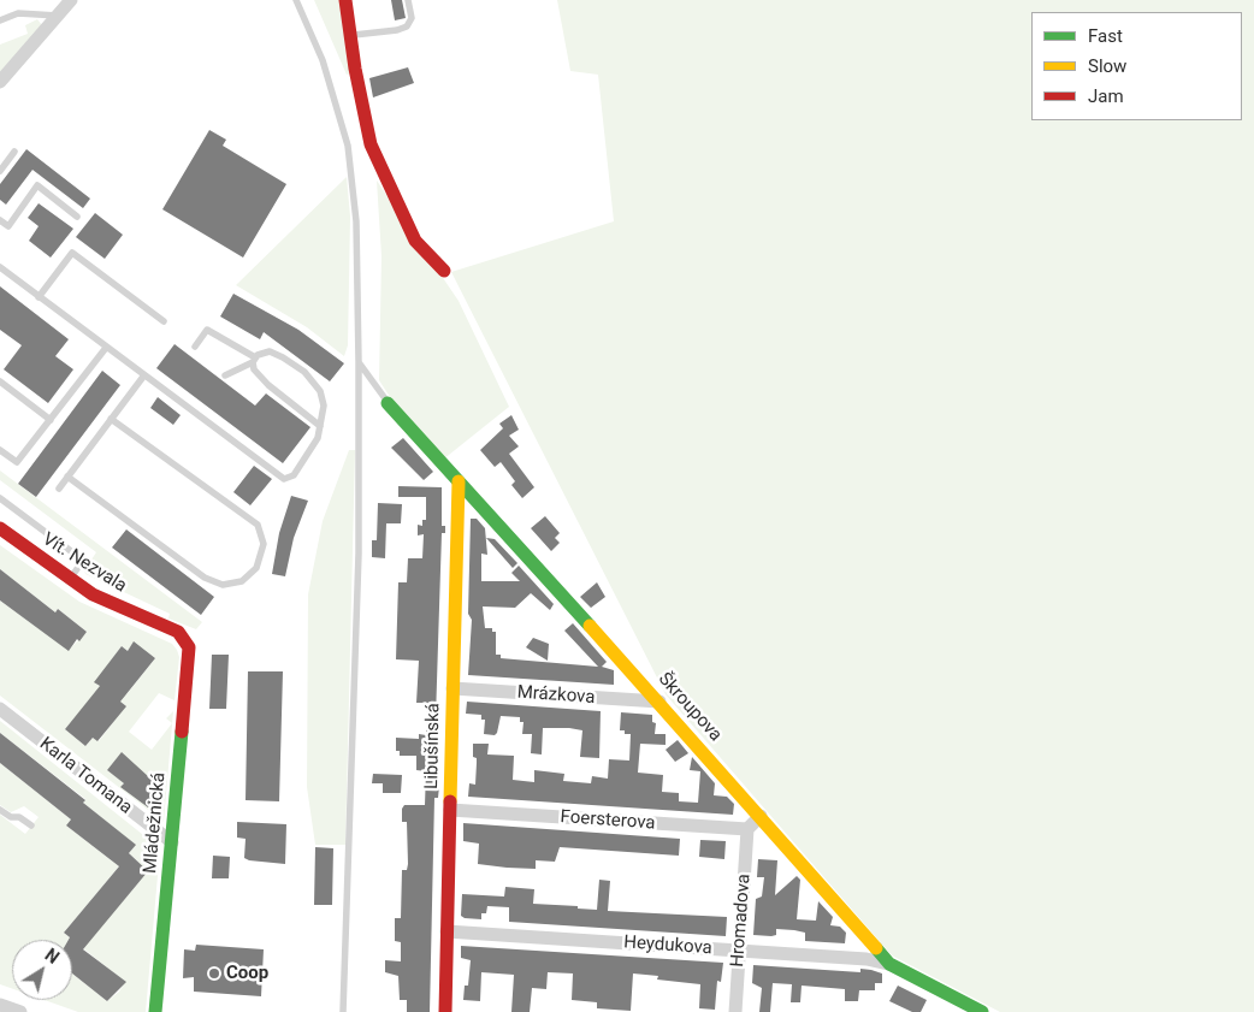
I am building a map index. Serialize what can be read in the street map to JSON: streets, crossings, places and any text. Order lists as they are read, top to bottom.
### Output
{
  "streets": {
    "street": [
      "Vít. Nezvala",
      "Mrázkova",
      "Škroupova",
      "Libušínská",
      "Karla Tomana",
      "Foersterova",
      "Mládežnická",
      "Hromadova",
      "Heydukova"
    ]
  },
  "crossings": [
    ["Vít. Nezvala", "Mládežnická"],
    ["Mrázkova", "Škroupova"],
    ["Mrázkova", "Libušínská"],
    ["Škroupova", "Libušínská"],
    ["Škroupova", "Heydukova"],
    ["Libušínská", "Foersterova"],
    ["Libušínská", "Heydukova"],
    ["Karla Tomana", "Mládežnická"],
    ["Foersterova", "Hromadova"],
    ["Hromadova", "Heydukova"]
  ],
  "places": ["Coop"],
  "legend": ["Fast", "Slow", "Jam"],
  "north": "top right"
}
